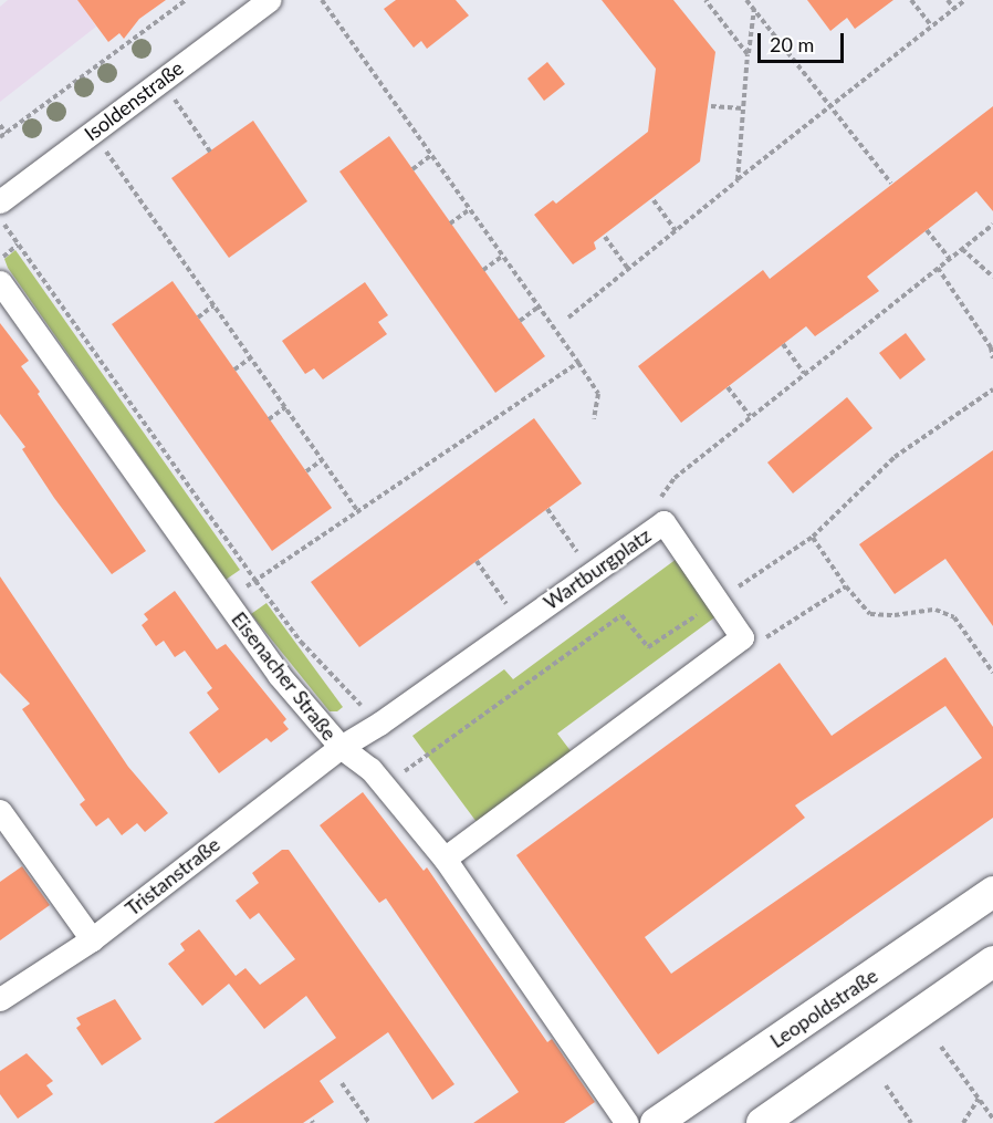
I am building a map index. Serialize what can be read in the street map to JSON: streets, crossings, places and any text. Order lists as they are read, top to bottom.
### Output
{
  "streets": {
    "main road": ["Leopoldstraße"],
    "street": [
      "Isoldenstraße",
      "Wartburgplatz",
      "Eisenacher Straße",
      "Tristanstraße"
    ]
  },
  "crossings": [
    ["Wartburgplatz", "Eisenacher Straße"],
    ["Wartburgplatz", "Tristanstraße"],
    ["Eisenacher Straße", "Tristanstraße"]
  ],
  "scale_bar": "20 m"
}
